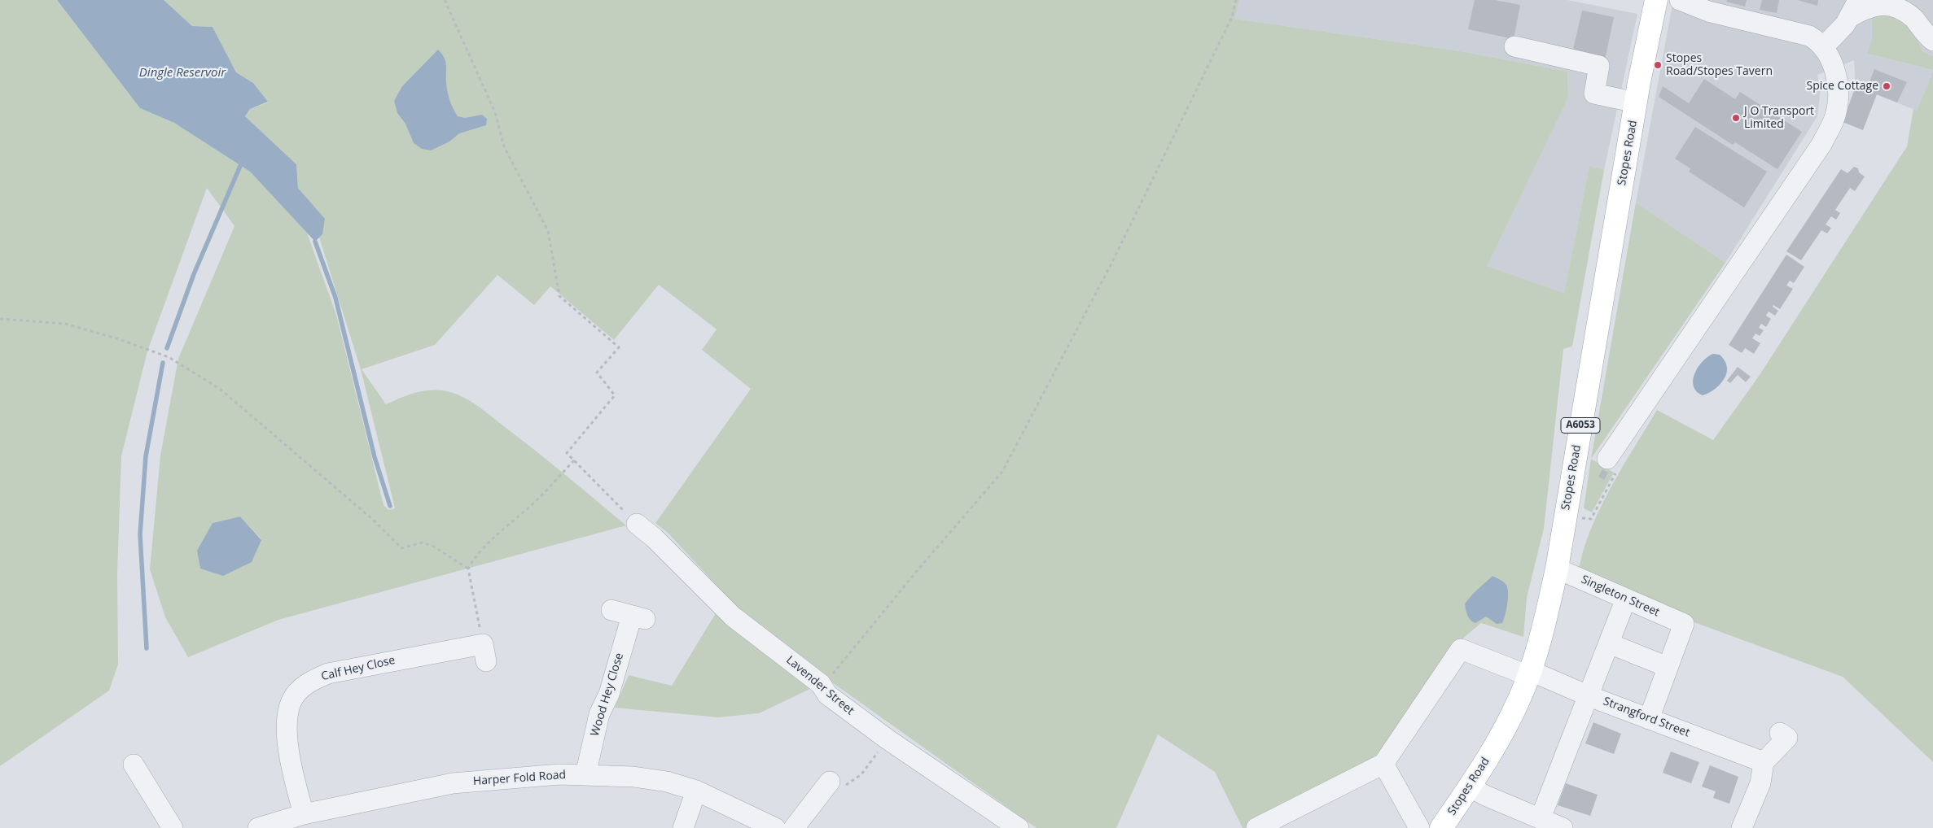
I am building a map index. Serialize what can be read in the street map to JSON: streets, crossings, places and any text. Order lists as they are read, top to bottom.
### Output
{
  "streets": {
    "main road": ["Stopes Road", "A6053"],
    "street": [
      "Singleton Street",
      "Calf Hey Close",
      "Lavender Street",
      "Wood Hey Close",
      "Strangford Street",
      "Harper Fold Road"
    ]
  },
  "crossings": [
    ["Stopes Road", "Singleton Street"],
    ["Stopes Road", "Strangford Street"],
    ["Calf Hey Close", "Harper Fold Road"],
    ["Wood Hey Close", "Harper Fold Road"]
  ],
  "water": ["Dingle Reservoir"],
  "places": ["Stopes Road/Stopes Tavern", "Spice Cottage", "J O Transport Limited"]
}
